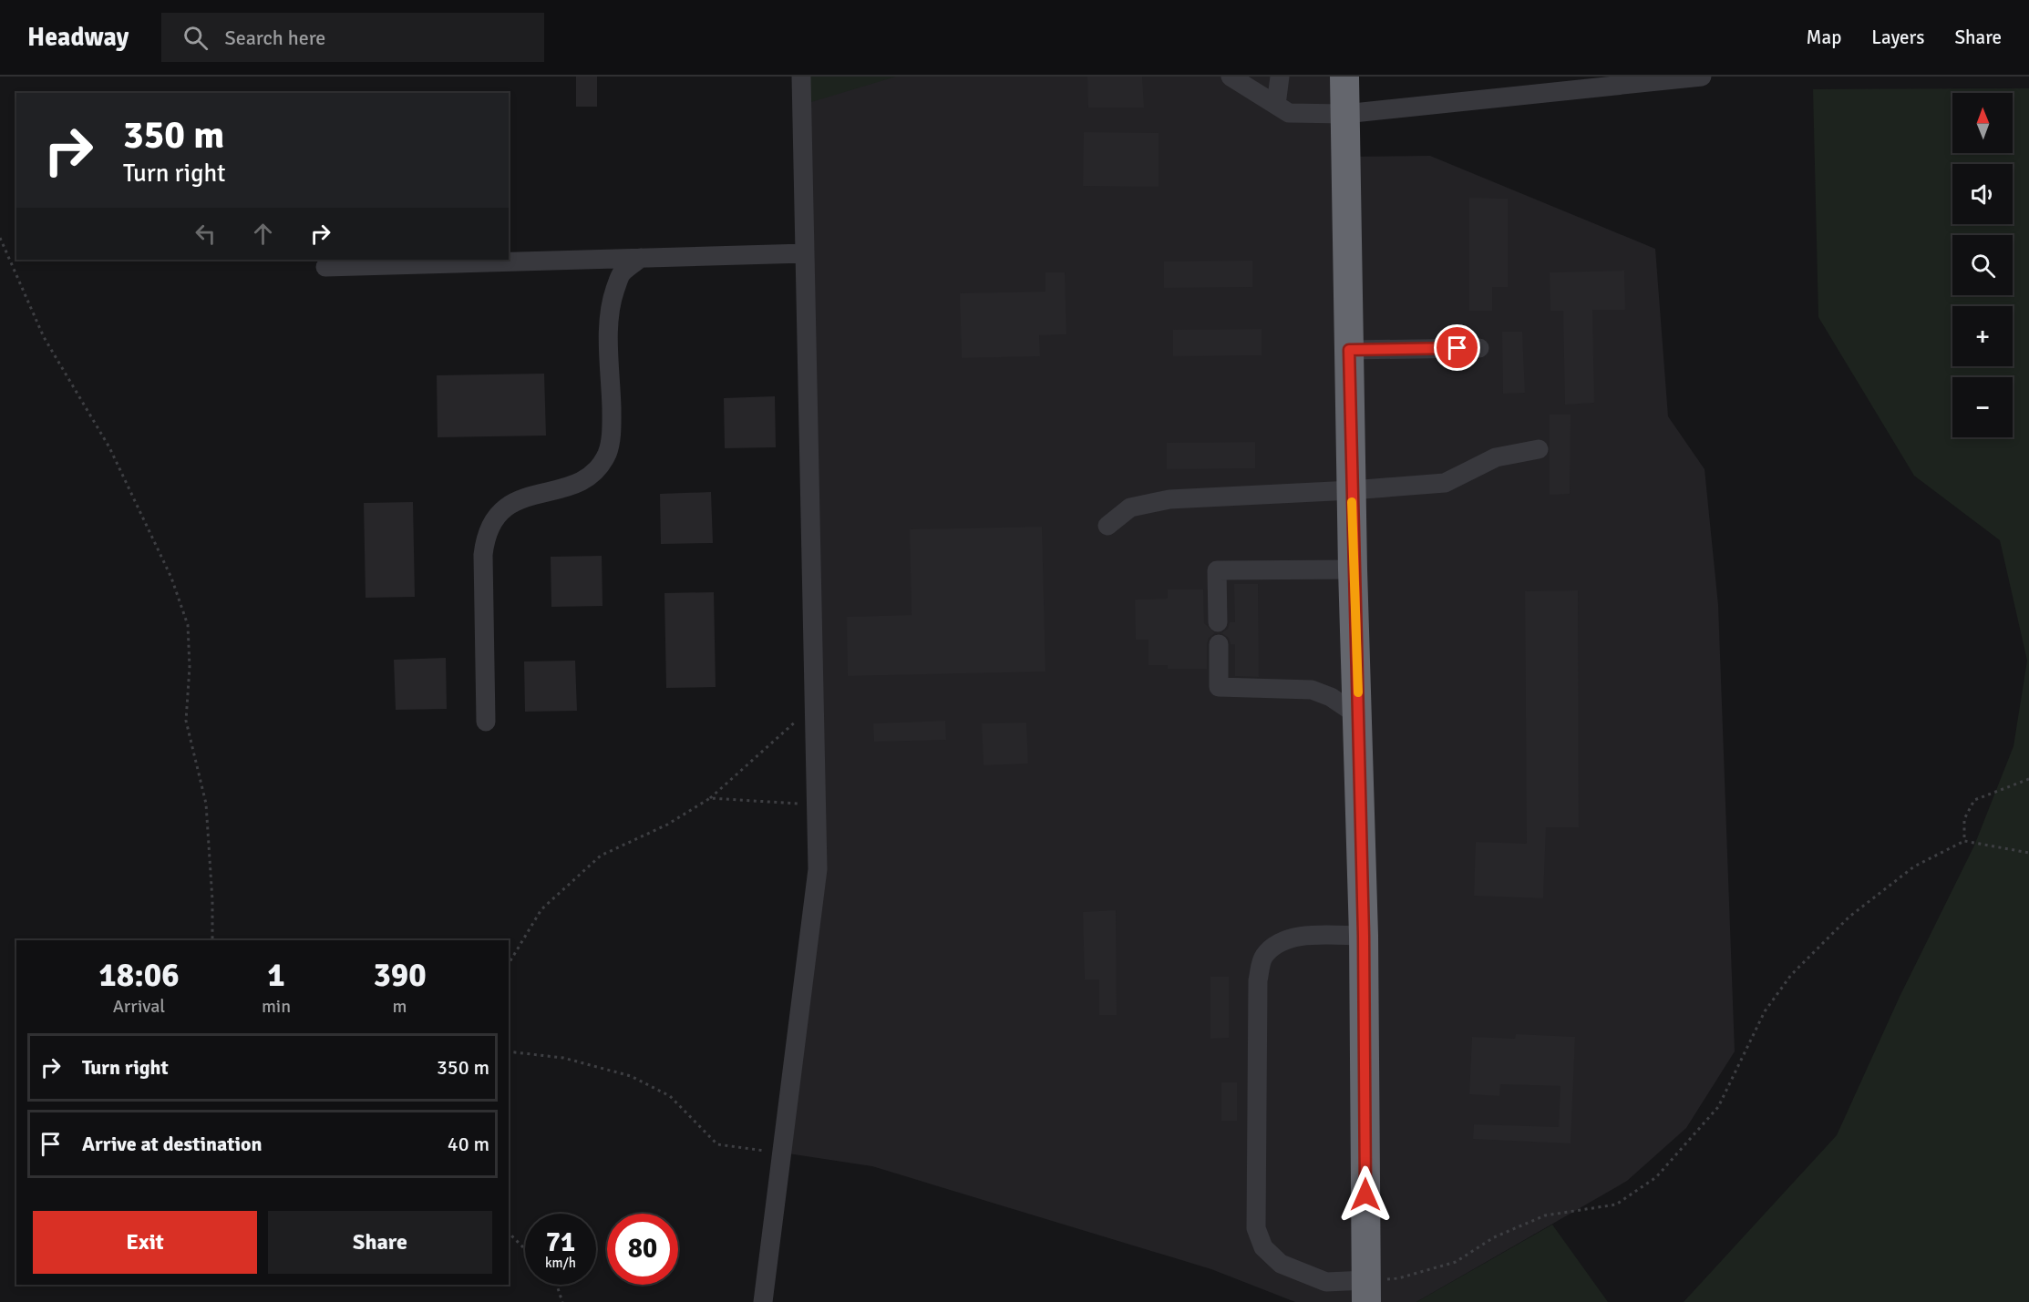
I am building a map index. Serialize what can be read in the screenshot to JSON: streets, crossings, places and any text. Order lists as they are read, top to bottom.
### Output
{
  "north": "top",
  "page": {
    "header": "Headway",
    "search": "Search here",
    "nav": ["Map", "Layers", "Share"],
    "map_buttons": ["+", "−"],
    "turn": ["350 m", "Turn right"],
    "eta": [
      "18:06",
      "Arrival",
      "1",
      "min",
      "390",
      "m"
    ],
    "list": [
      {
        "name": "Turn right",
        "value": "350 m"
      },
      {
        "name": "Arrive at destination",
        "value": "40 m"
      }
    ],
    "buttons": ["Exit", "Share"],
    "speed": "71 km/h",
    "limit": "80"
  }
}
